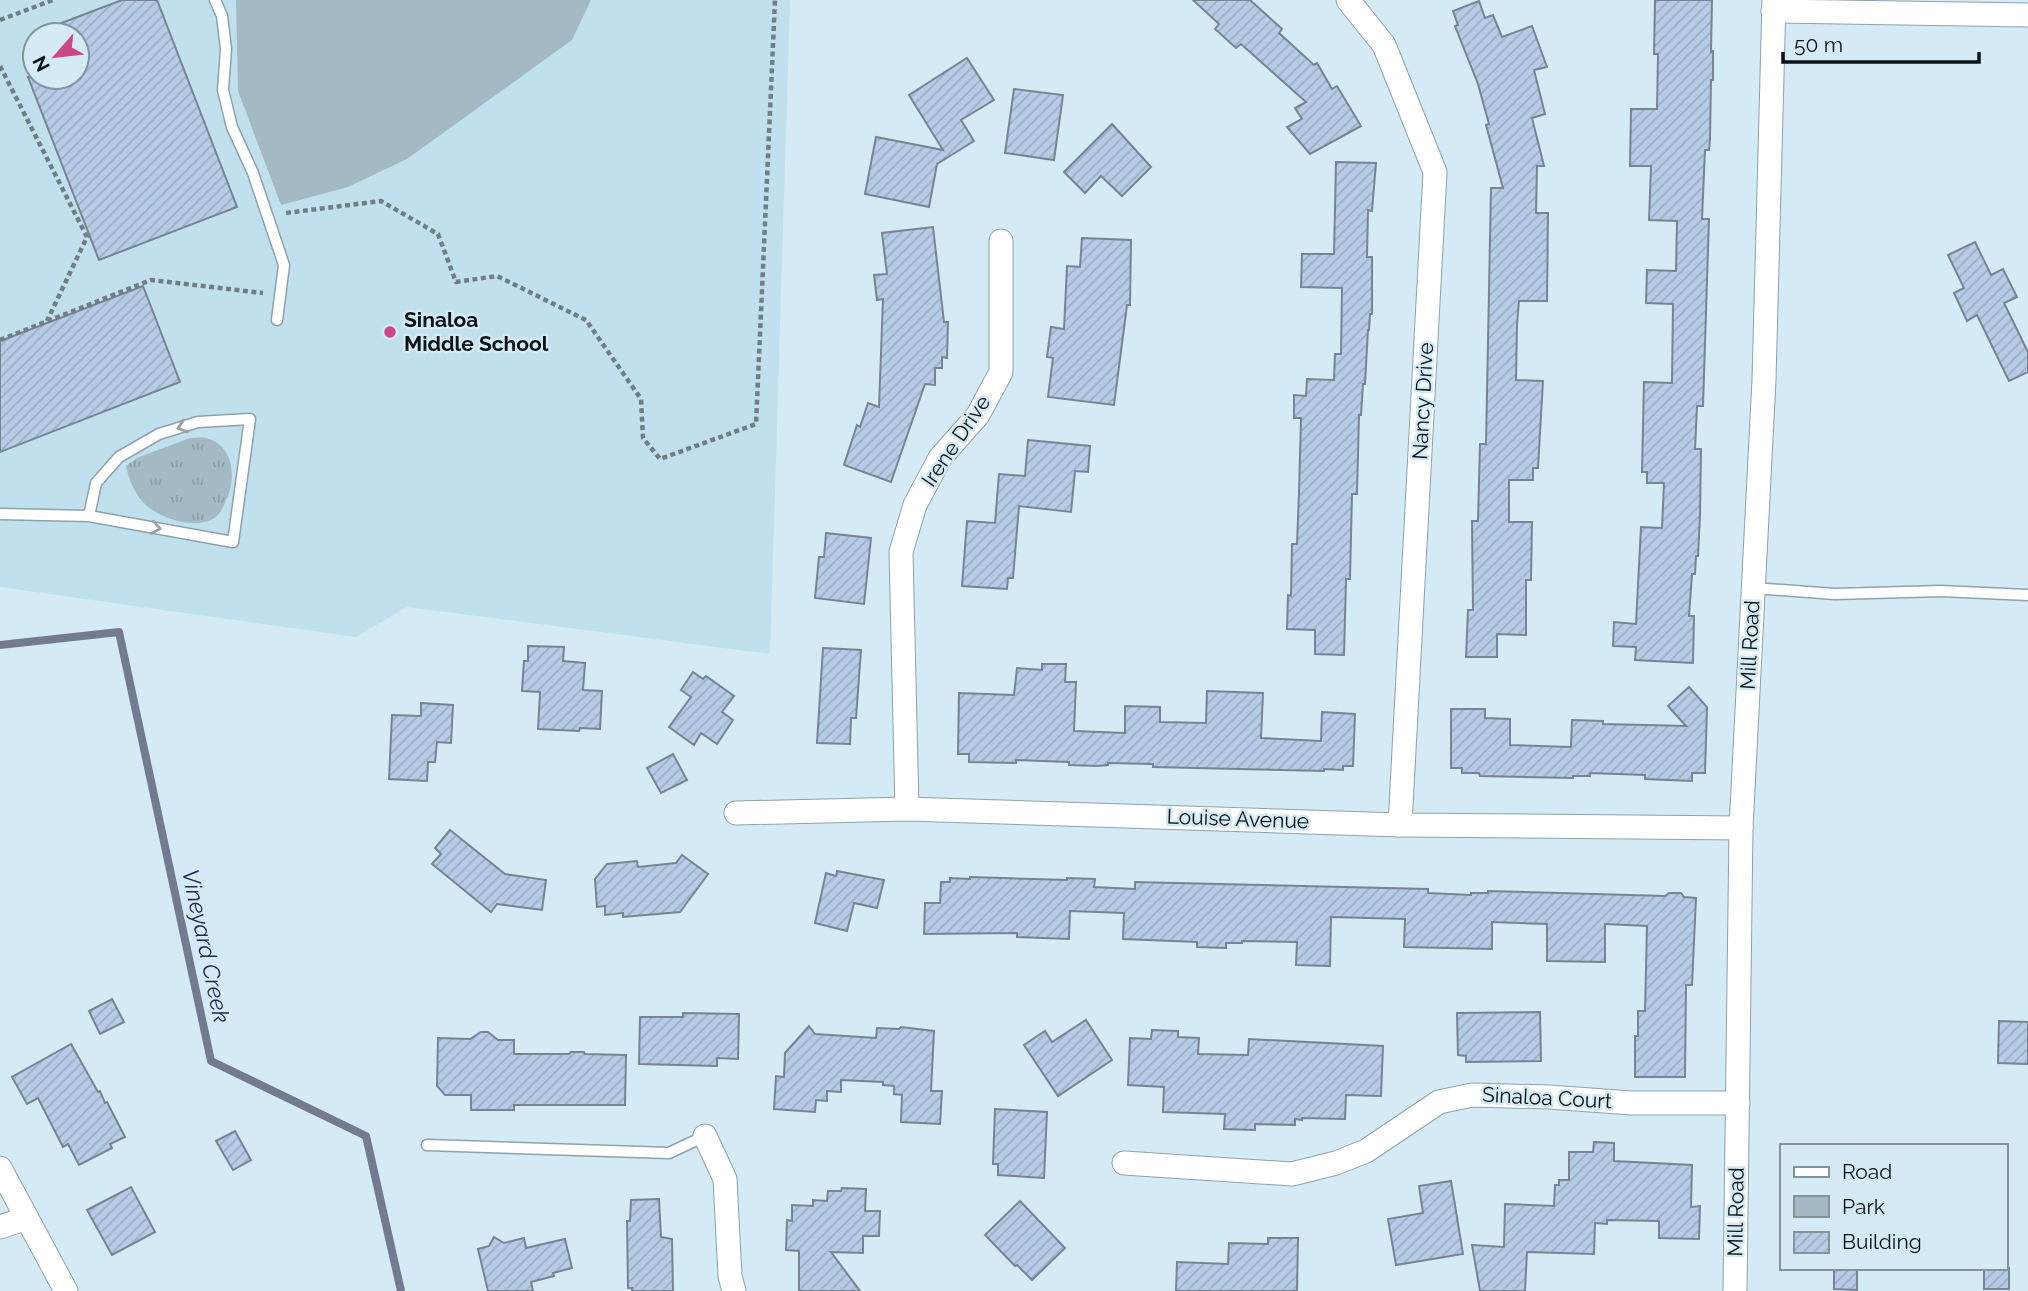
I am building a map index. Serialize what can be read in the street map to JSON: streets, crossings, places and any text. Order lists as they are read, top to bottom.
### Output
{
  "streets": {
    "street": [
      "Nancy Drive",
      "Irene Drive",
      "Mill Road",
      "Louise Avenue",
      "Sinaloa Court"
    ]
  },
  "crossings": [
    ["Nancy Drive", "Louise Avenue"],
    ["Irene Drive", "Louise Avenue"],
    ["Mill Road", "Louise Avenue"],
    ["Mill Road", "Sinaloa Court"]
  ],
  "water": ["Vineyard Creek"],
  "places": ["Sinaloa Middle School"],
  "legend": ["Road", "Park", "Building"],
  "scale_bar": "50 m",
  "north": "bottom left"
}
